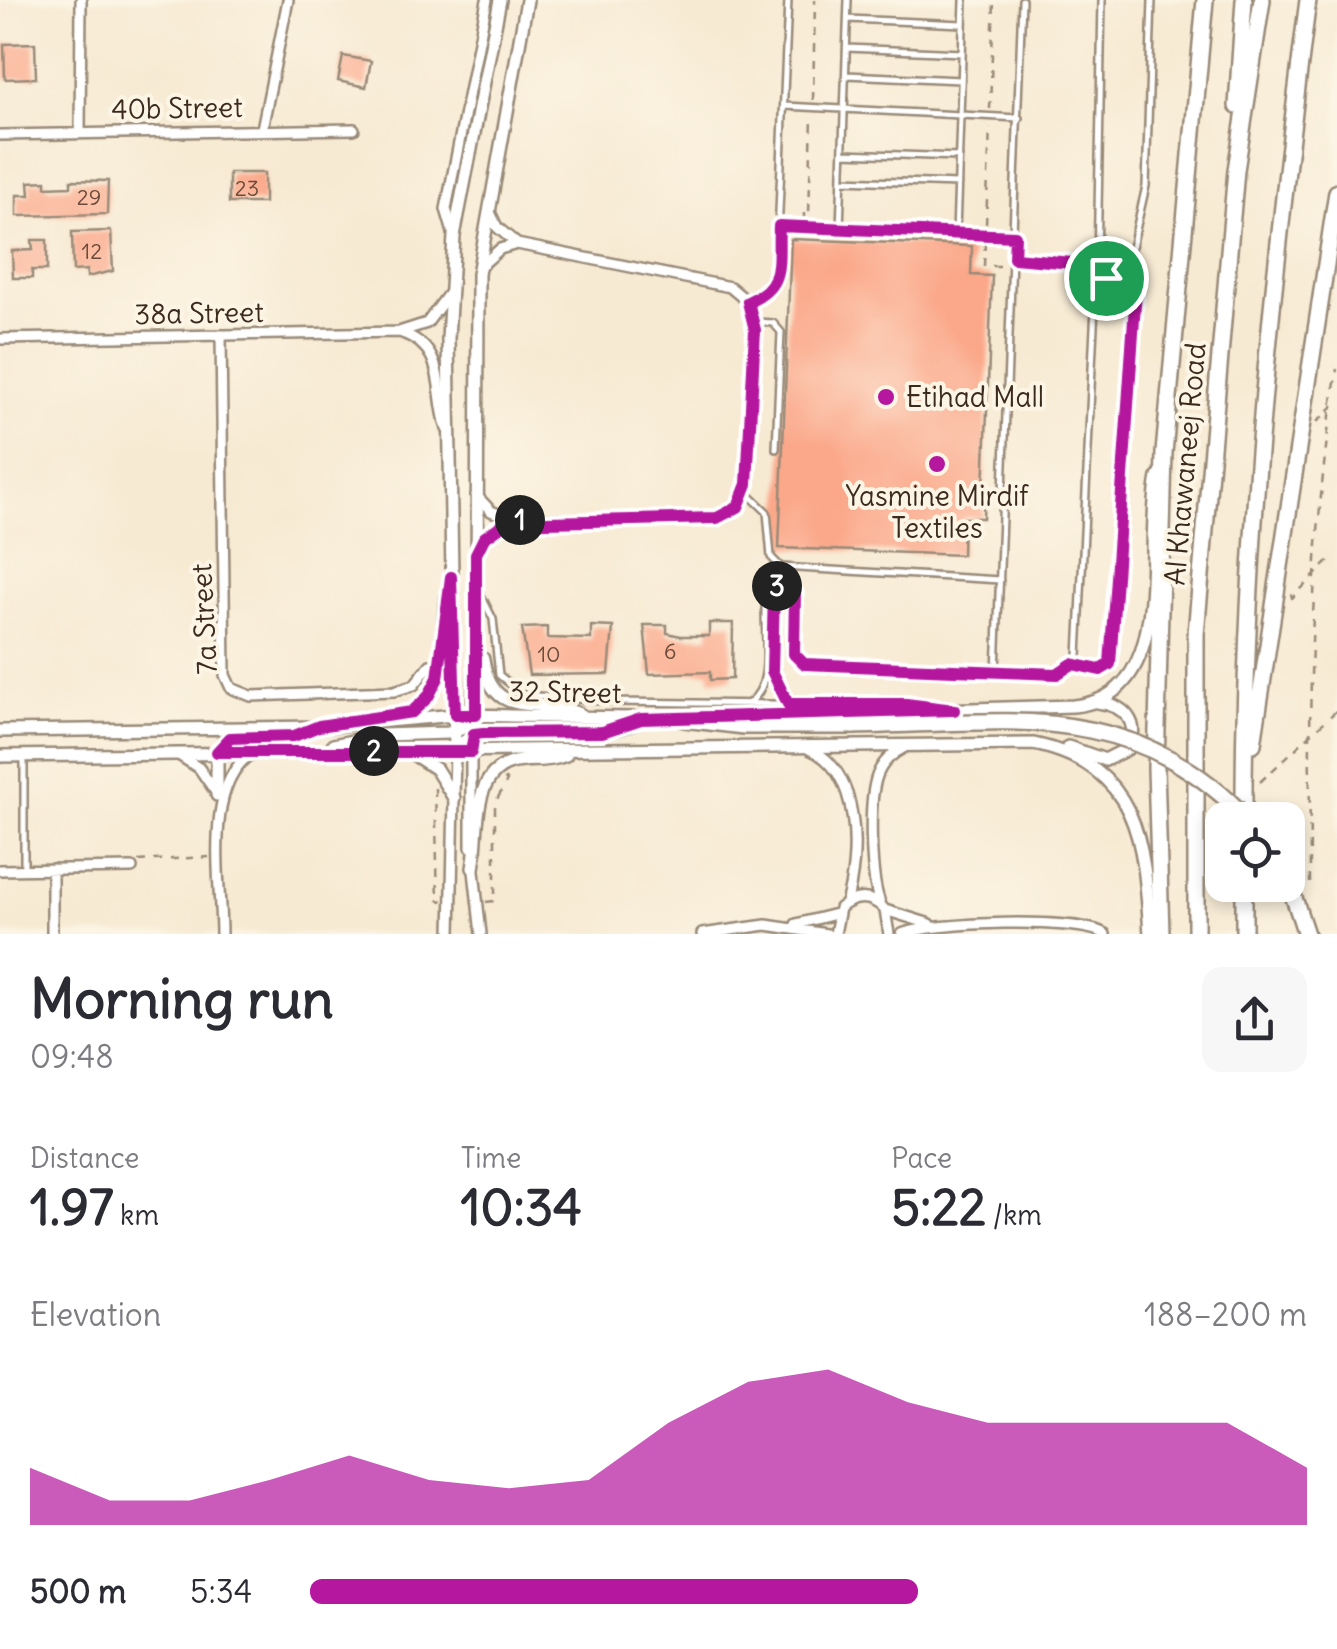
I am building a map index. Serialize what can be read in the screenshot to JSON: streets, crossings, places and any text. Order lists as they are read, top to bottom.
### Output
{
  "streets": {
    "highway": ["Al Khawaneej Road"],
    "street": [
      "40b Street",
      "38a Street",
      "7a Street",
      "32 Street"
    ]
  },
  "crossings": [
    ["38a Street", "7a Street"]
  ],
  "places": ["Etihad Mall", "Yasmine Mirdif Textiles"],
  "house_numbers": [
    "23",
    "29",
    "12",
    "6",
    "10"
  ],
  "page": {
    "pins": ["1", "3", "2"],
    "heading": ["Morning run", "09:48"],
    "stats": [
      ["Distance", "1.97 km"],
      ["Time", "10:34"],
      ["Pace", "5:22 /km"]
    ],
    "chart": ["Elevation", "188–200 m"],
    "list": [
      {
        "name": "500 m",
        "note": "5:34"
      }
    ]
  }
}
